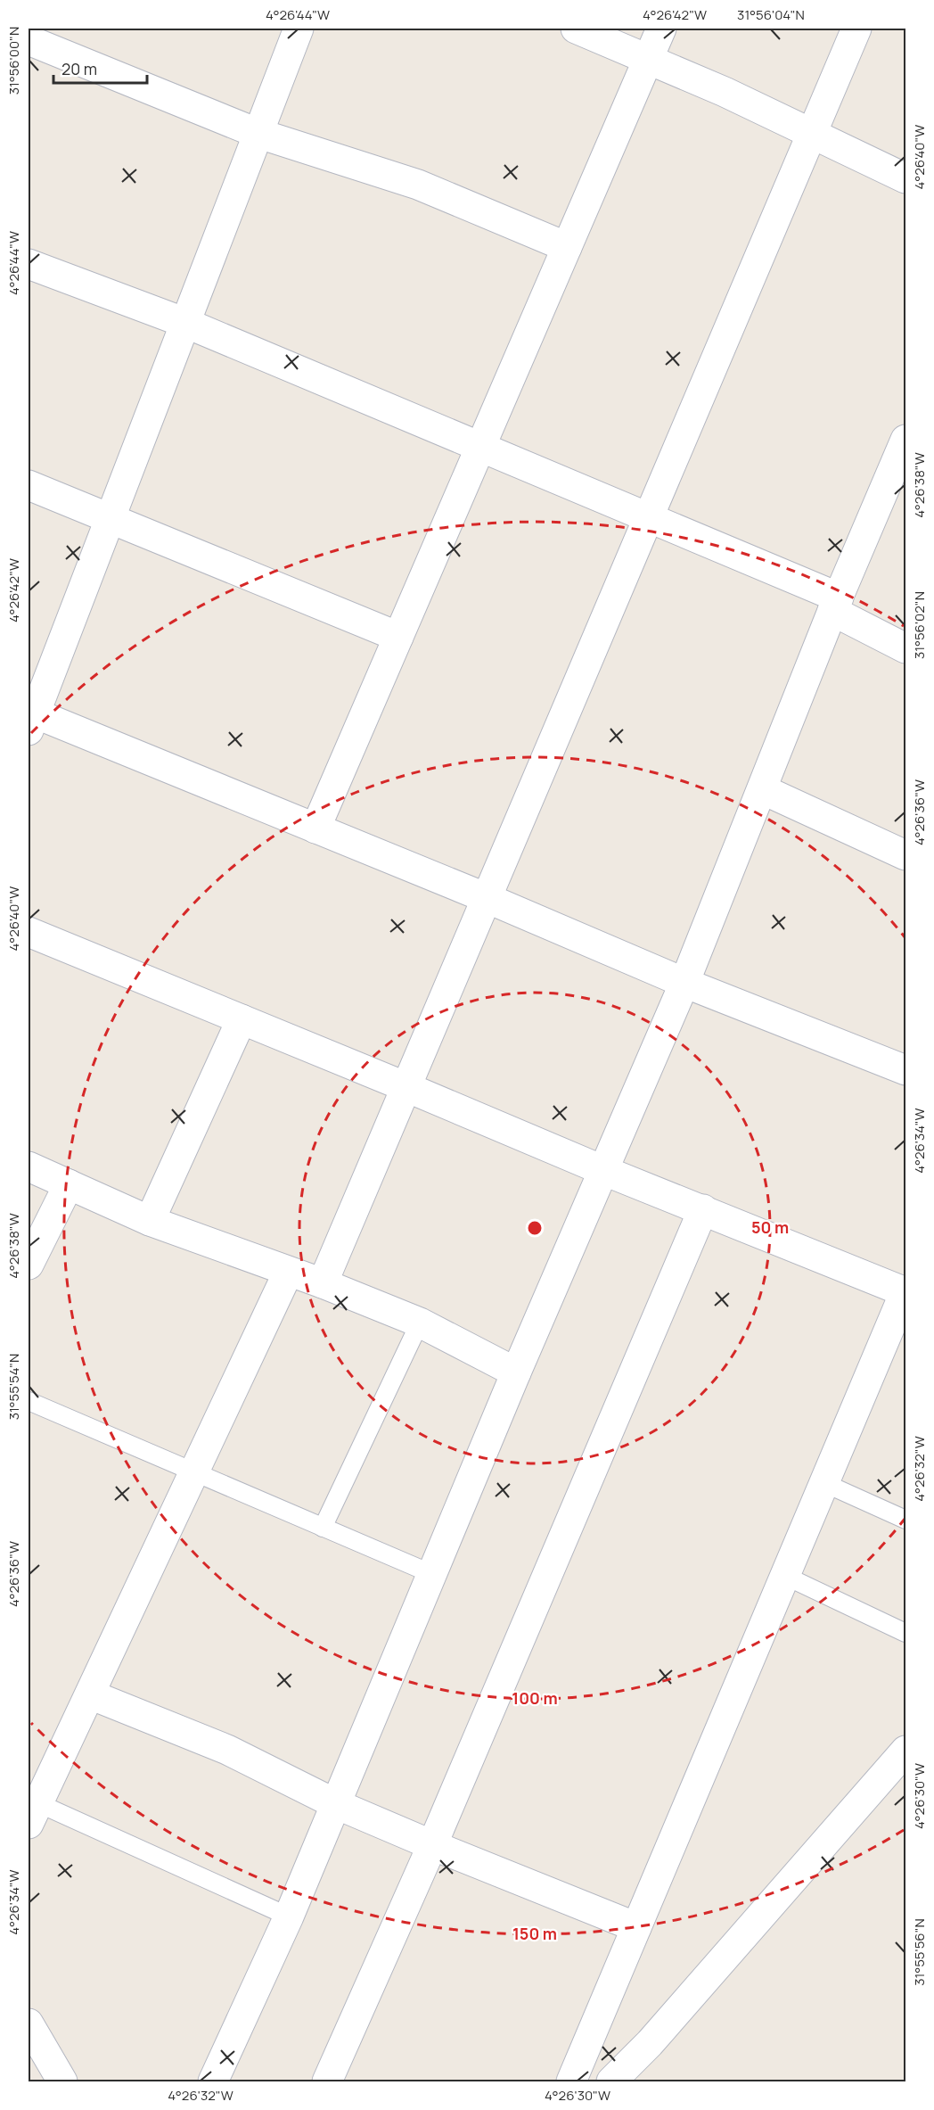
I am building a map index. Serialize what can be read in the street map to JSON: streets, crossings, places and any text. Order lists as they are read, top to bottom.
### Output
{
  "scale_bar": "20 m",
  "coordinates": [
    "4°26'44\"W",
    "4°26'42\"W",
    "31°56'04\"N",
    "31°56'00\"N",
    "4°26'40\"W",
    "4°26'38\"W",
    "31°56'02\"N",
    "4°26'36\"W",
    "4°26'34\"W",
    "31°55'54\"N",
    "4°26'32\"W",
    "4°26'30\"W",
    "31°55'56\"N"
  ],
  "rings": ["50 m", "100 m", "150 m"]
}
